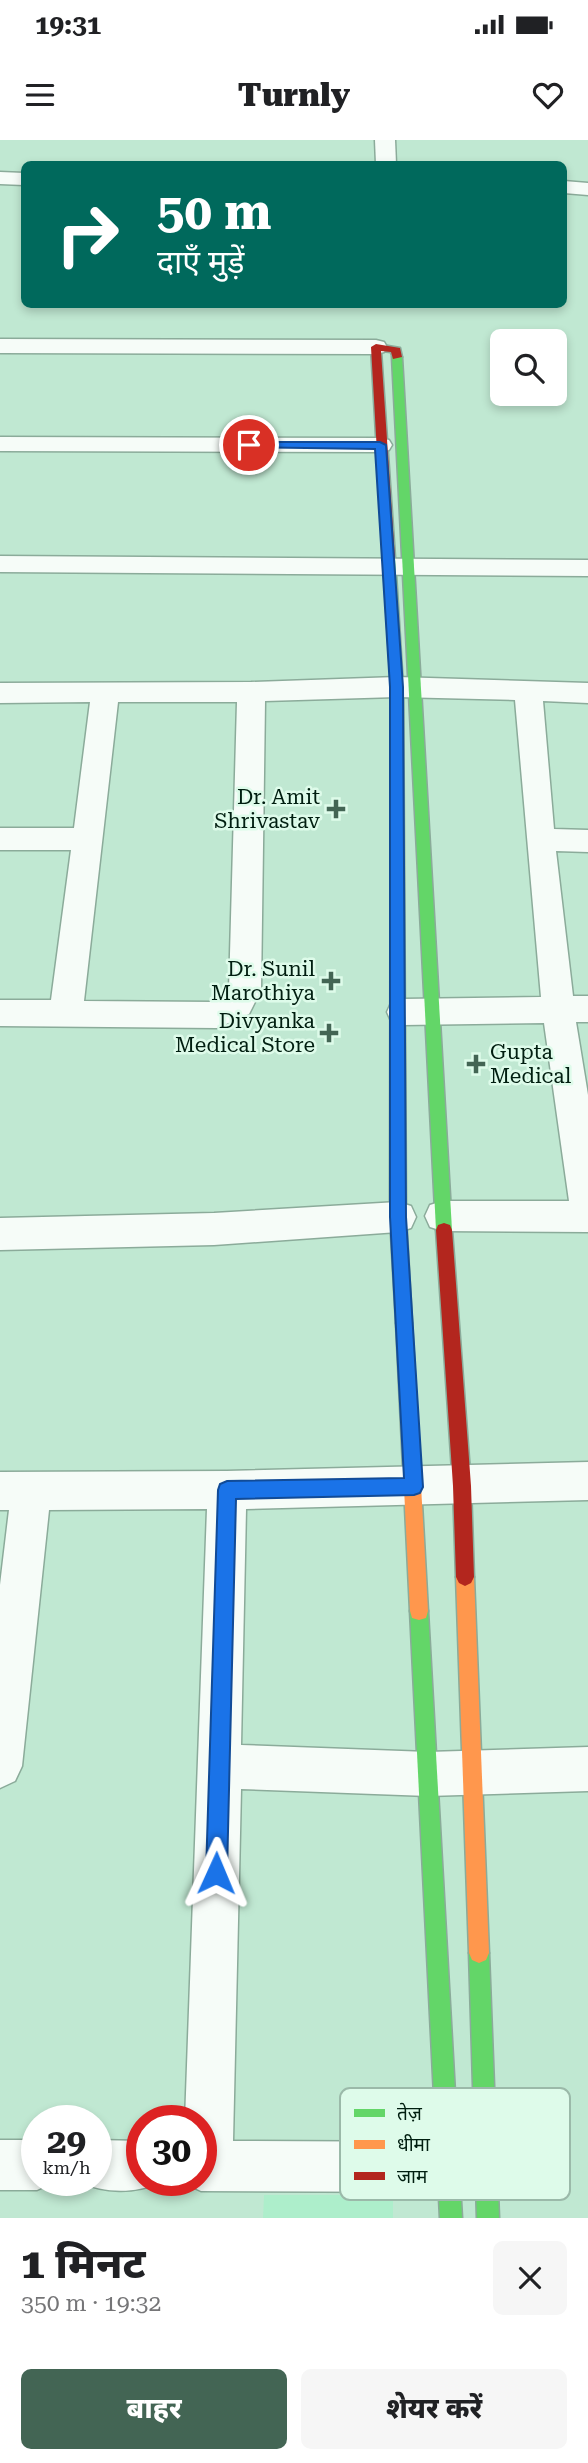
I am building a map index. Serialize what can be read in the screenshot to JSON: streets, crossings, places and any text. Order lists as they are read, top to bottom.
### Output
{
  "places": {
    "health": [
      "Dr. Amit Shrivastav",
      "Dr. Sunil Marothiya",
      "Divyanka Medical Store",
      "Gupta Medical"
    ]
  },
  "legend": ["तेज़", "धीमा", "जाम"],
  "page": {
    "status": "19:31",
    "header": "Turnly",
    "turn": ["50 m", "दाएँ मुड़ें"],
    "speed": "29 km/h",
    "limit": "30",
    "heading": ["1 मिनट", "350 m · 19:32"],
    "buttons": ["बाहर", "शेयर करें"]
  }
}
